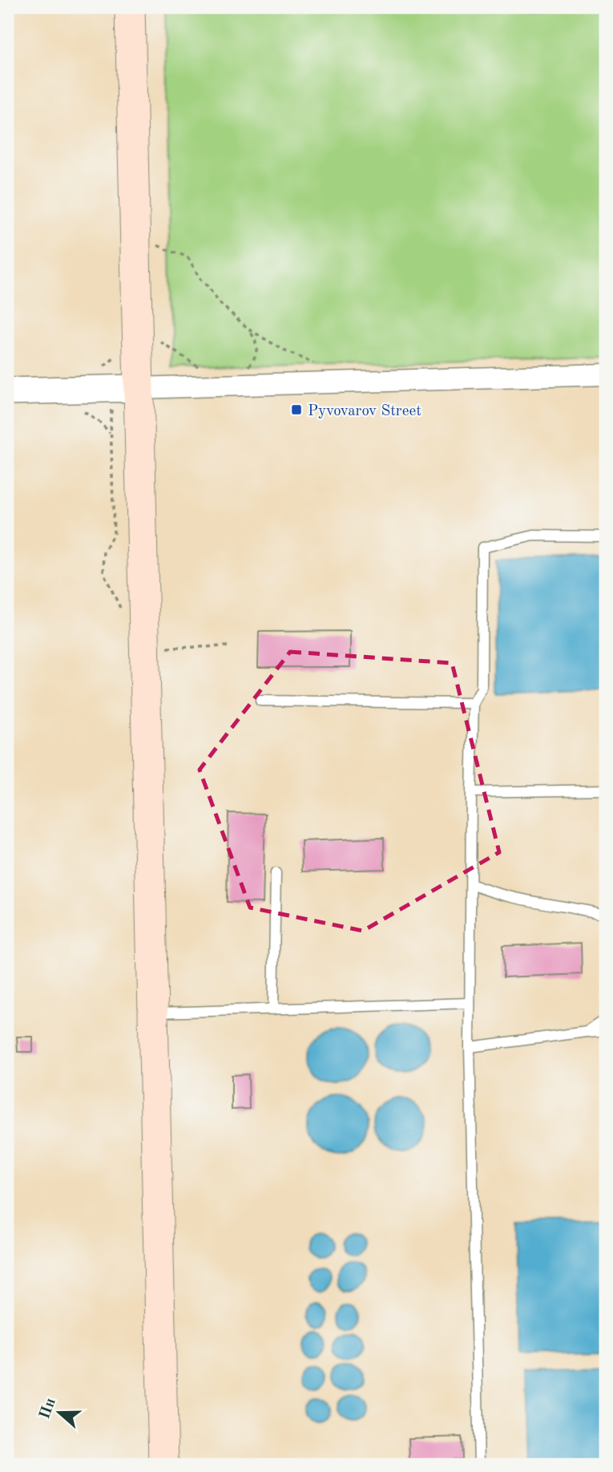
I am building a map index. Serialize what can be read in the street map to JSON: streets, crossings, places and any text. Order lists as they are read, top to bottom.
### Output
{
  "places": {
    "transit": ["Pyvovarov Street"]
  },
  "north": "left"
}
